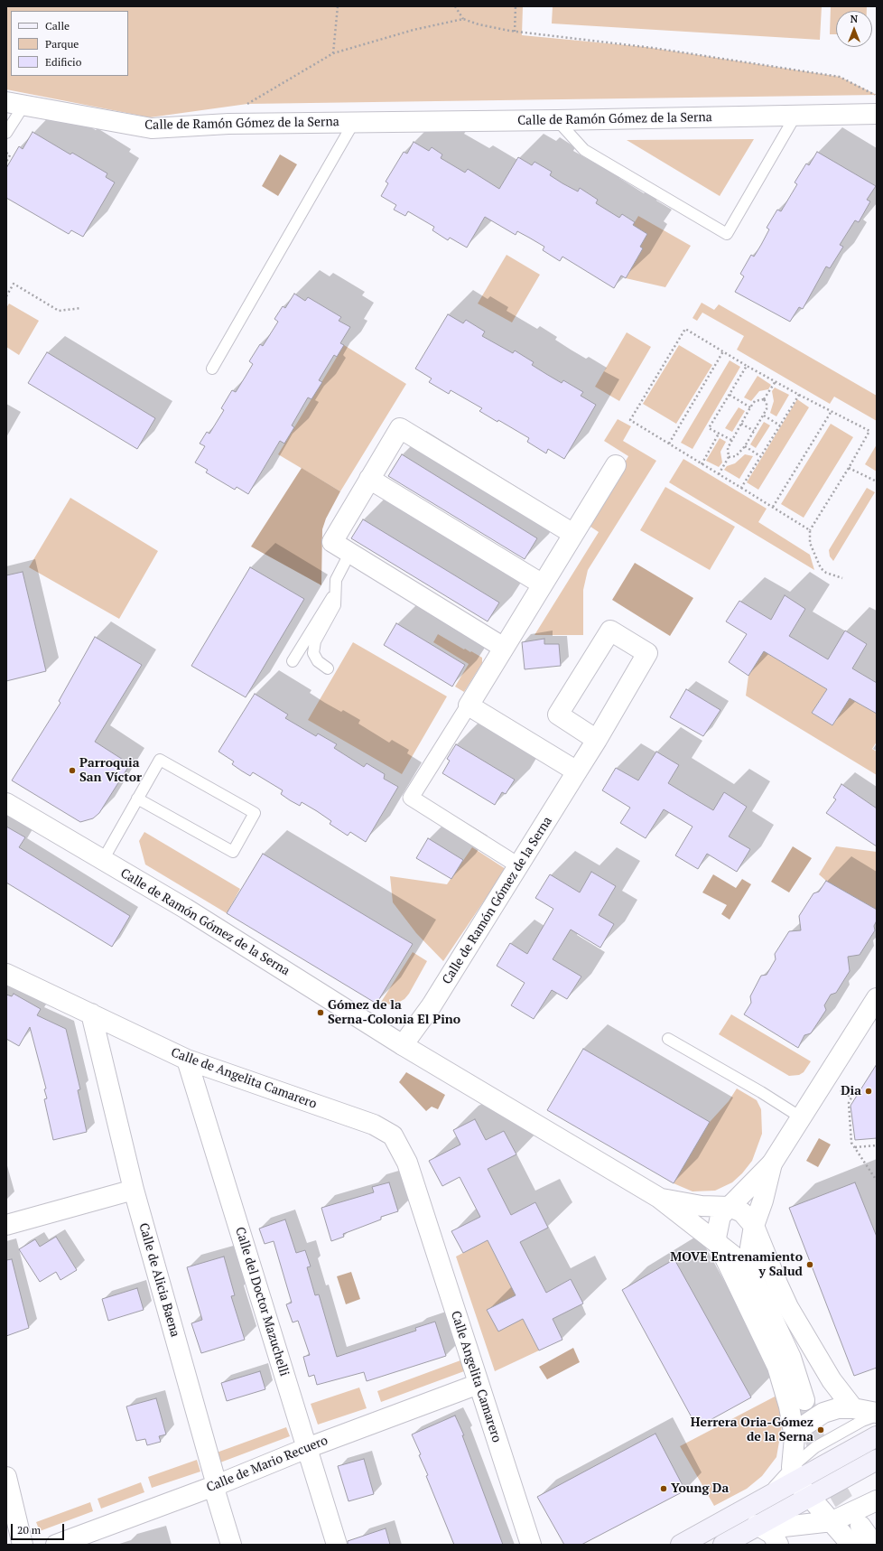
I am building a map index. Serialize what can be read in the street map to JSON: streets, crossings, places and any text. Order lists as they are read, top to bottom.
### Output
{
  "streets": {
    "street": [
      "Calle de Ramón Gómez de la Serna",
      "Calle de Angelita Camarero",
      "Calle de Alicia Baena",
      "Calle del Doctor Mazuchelli",
      "Calle Angelita Camarero",
      "Calle de Mario Recuero"
    ]
  },
  "crossings": [
    ["Calle de Angelita Camarero", "Calle de Alicia Baena"],
    ["Calle de Angelita Camarero", "Calle del Doctor Mazuchelli"],
    ["Calle de Angelita Camarero", "Calle Angelita Camarero"],
    ["Calle de Alicia Baena", "Calle de Mario Recuero"],
    ["Calle del Doctor Mazuchelli", "Calle de Mario Recuero"],
    ["Calle Angelita Camarero", "Calle de Mario Recuero"]
  ],
  "places": [
    "Parroquia San Víctor",
    "Gómez de la Serna-Colonia El Pino",
    "Dia",
    "MOVE Entrenamiento y Salud",
    "Herrera Oria-Gómez de la Serna",
    "Young Da"
  ],
  "legend": ["Calle", "Parque", "Edificio"],
  "scale_bar": "20 m",
  "north": "top"
}
